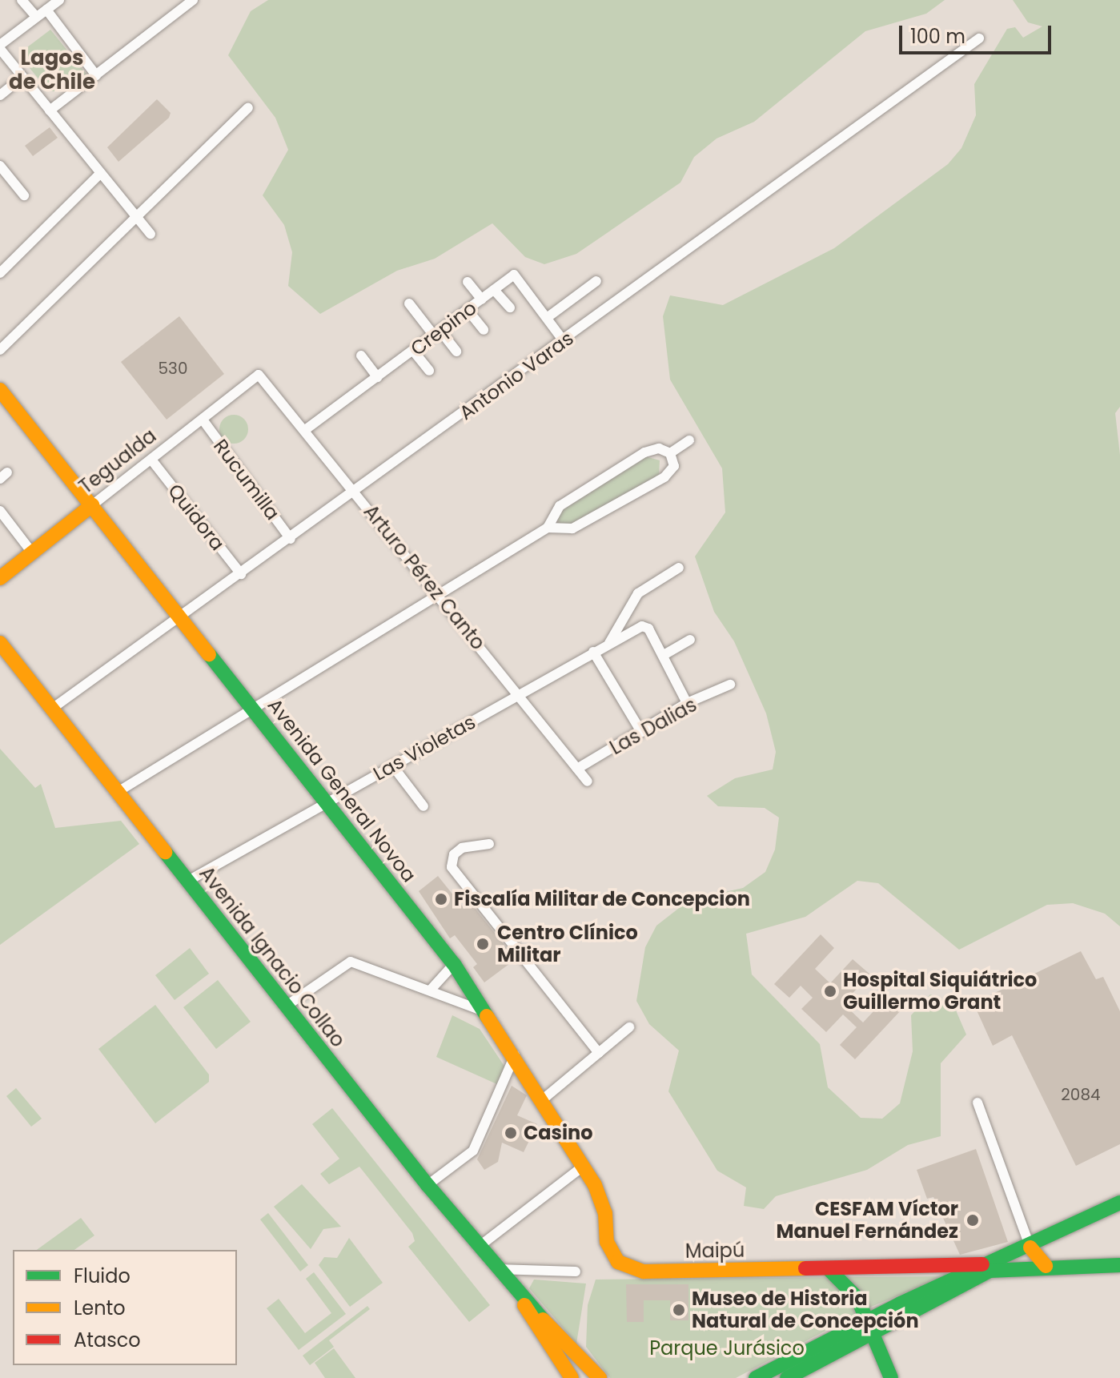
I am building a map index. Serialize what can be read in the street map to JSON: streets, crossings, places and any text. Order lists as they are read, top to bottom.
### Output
{
  "streets": {
    "main road": [
      "Tegualda",
      "Avenida General Novoa",
      "Avenida Ignacio Collao",
      "Maipú"
    ],
    "street": [
      "Crepino",
      "Antonio Varas",
      "Rucumilla",
      "Quidora",
      "Arturo Pérez Canto",
      "Las Dalias",
      "Las Violetas"
    ]
  },
  "crossings": [
    ["Crepino", "Antonio Varas"],
    ["Crepino", "Arturo Pérez Canto"],
    ["Antonio Varas", "Rucumilla"],
    ["Antonio Varas", "Quidora"],
    ["Antonio Varas", "Arturo Pérez Canto"],
    ["Antonio Varas", "Avenida General Novoa"],
    ["Antonio Varas", "Avenida Ignacio Collao"],
    ["Tegualda", "Rucumilla"],
    ["Tegualda", "Quidora"],
    ["Tegualda", "Arturo Pérez Canto"],
    ["Tegualda", "Avenida General Novoa"],
    ["Arturo Pérez Canto", "Las Dalias"],
    ["Arturo Pérez Canto", "Las Violetas"],
    ["Las Violetas", "Avenida General Novoa"],
    ["Las Violetas", "Avenida Ignacio Collao"],
    ["Avenida General Novoa", "Maipú"]
  ],
  "districts": ["Lagos de Chile"],
  "parks": ["Parque Jurásico"],
  "places": [
    "Fiscalía Militar de Concepcion",
    "Centro Clínico Militar",
    "Hospital Siquiátrico Guillermo Grant",
    "Casino",
    "CESFAM Víctor Manuel Fernández",
    "Museo de Historia Natural de Concepción"
  ],
  "house_numbers": ["530", "2084"],
  "legend": ["Fluido", "Lento", "Atasco"],
  "scale_bar": "100 m"
}
